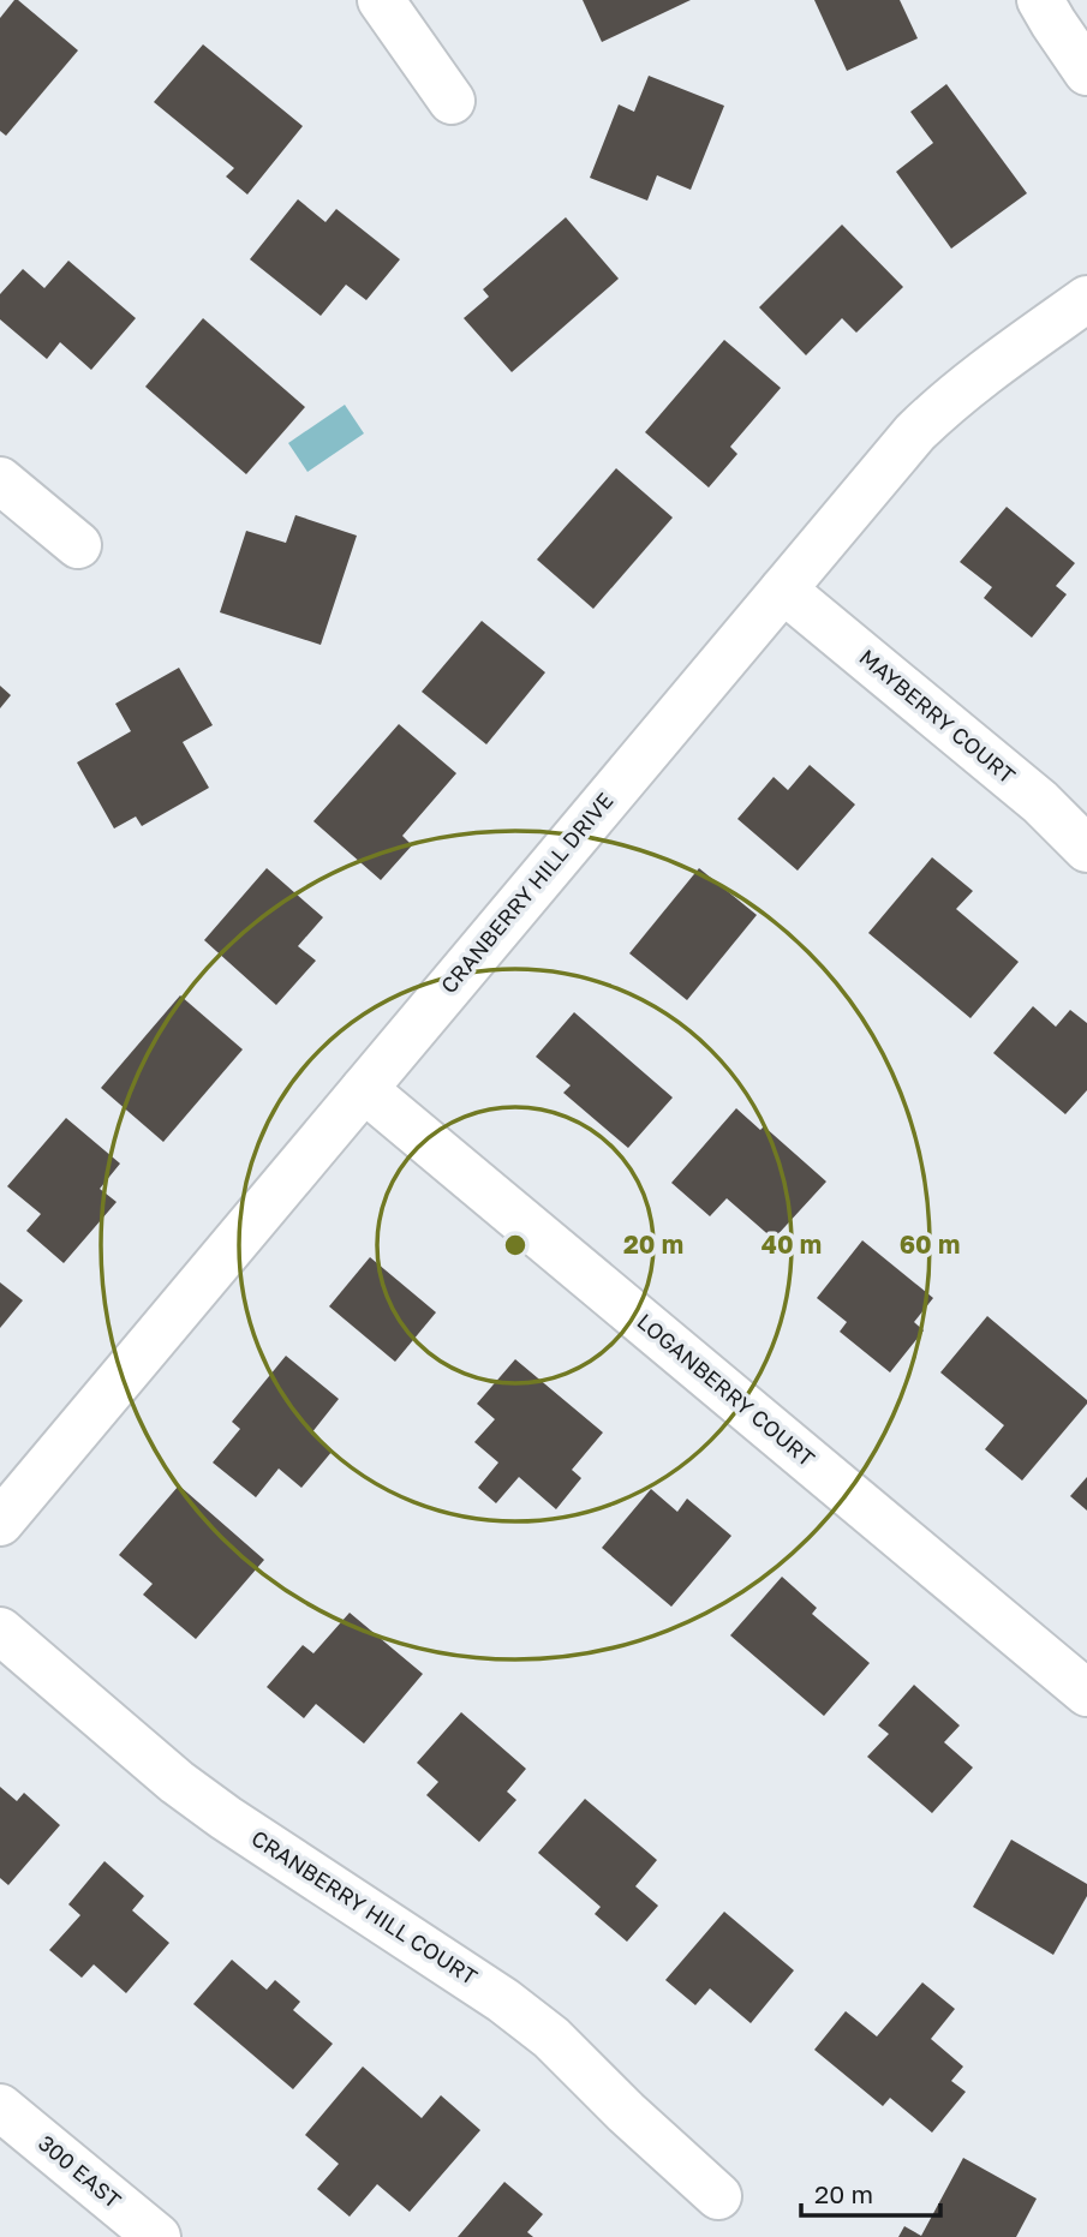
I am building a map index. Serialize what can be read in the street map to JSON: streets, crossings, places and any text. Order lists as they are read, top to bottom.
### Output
{
  "streets": {
    "street": [
      "MAYBERRY COURT",
      "CRANBERRY HILL DRIVE",
      "LOGANBERRY COURT",
      "CRANBERRY HILL COURT",
      "300 EAST"
    ]
  },
  "crossings": [
    ["MAYBERRY COURT", "CRANBERRY HILL DRIVE"],
    ["CRANBERRY HILL DRIVE", "LOGANBERRY COURT"]
  ],
  "scale_bar": "20 m",
  "rings": ["20 m", "40 m", "60 m"]
}
